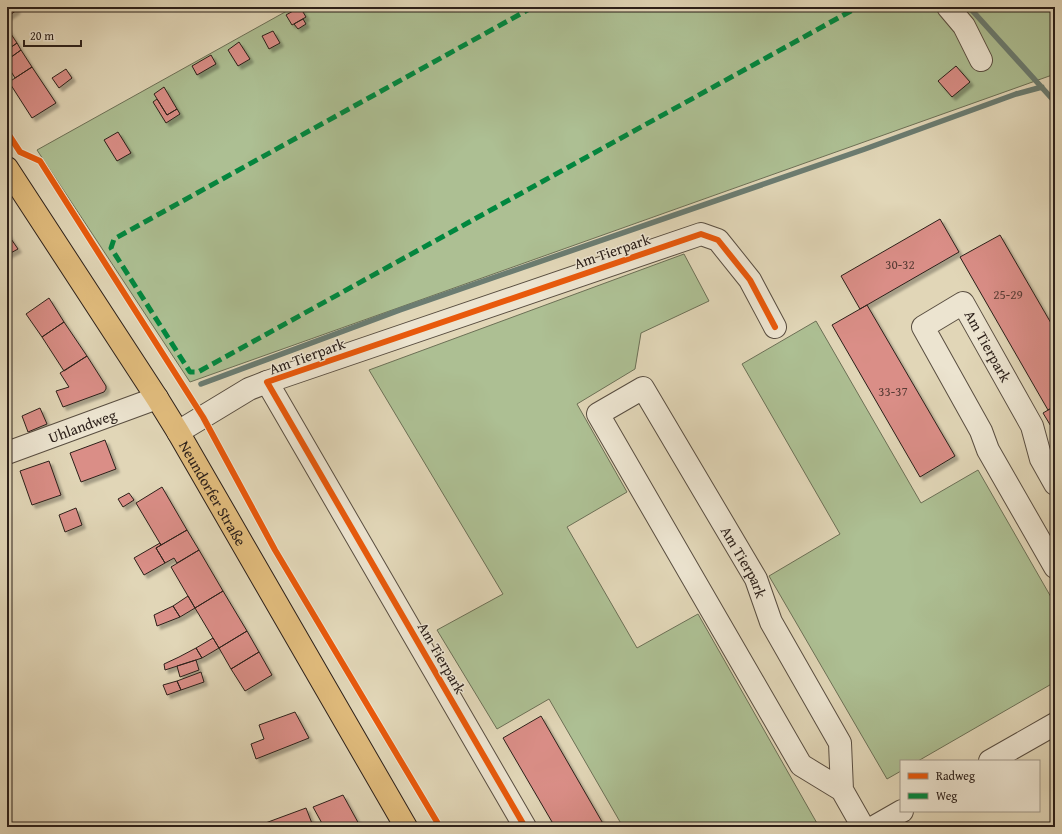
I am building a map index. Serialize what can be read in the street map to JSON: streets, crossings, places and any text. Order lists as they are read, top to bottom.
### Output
{
  "streets": {
    "main road": ["Neundorfer Straße"],
    "street": ["Am Tierpark", "Uhlandweg"]
  },
  "crossings": [
    ["Am Tierpark", "Neundorfer Straße"],
    ["Uhlandweg", "Neundorfer Straße"]
  ],
  "house_numbers": ["30-32", "25-29", "33-37"],
  "legend": ["Radweg", "Weg"],
  "scale_bar": "20 m"
}
